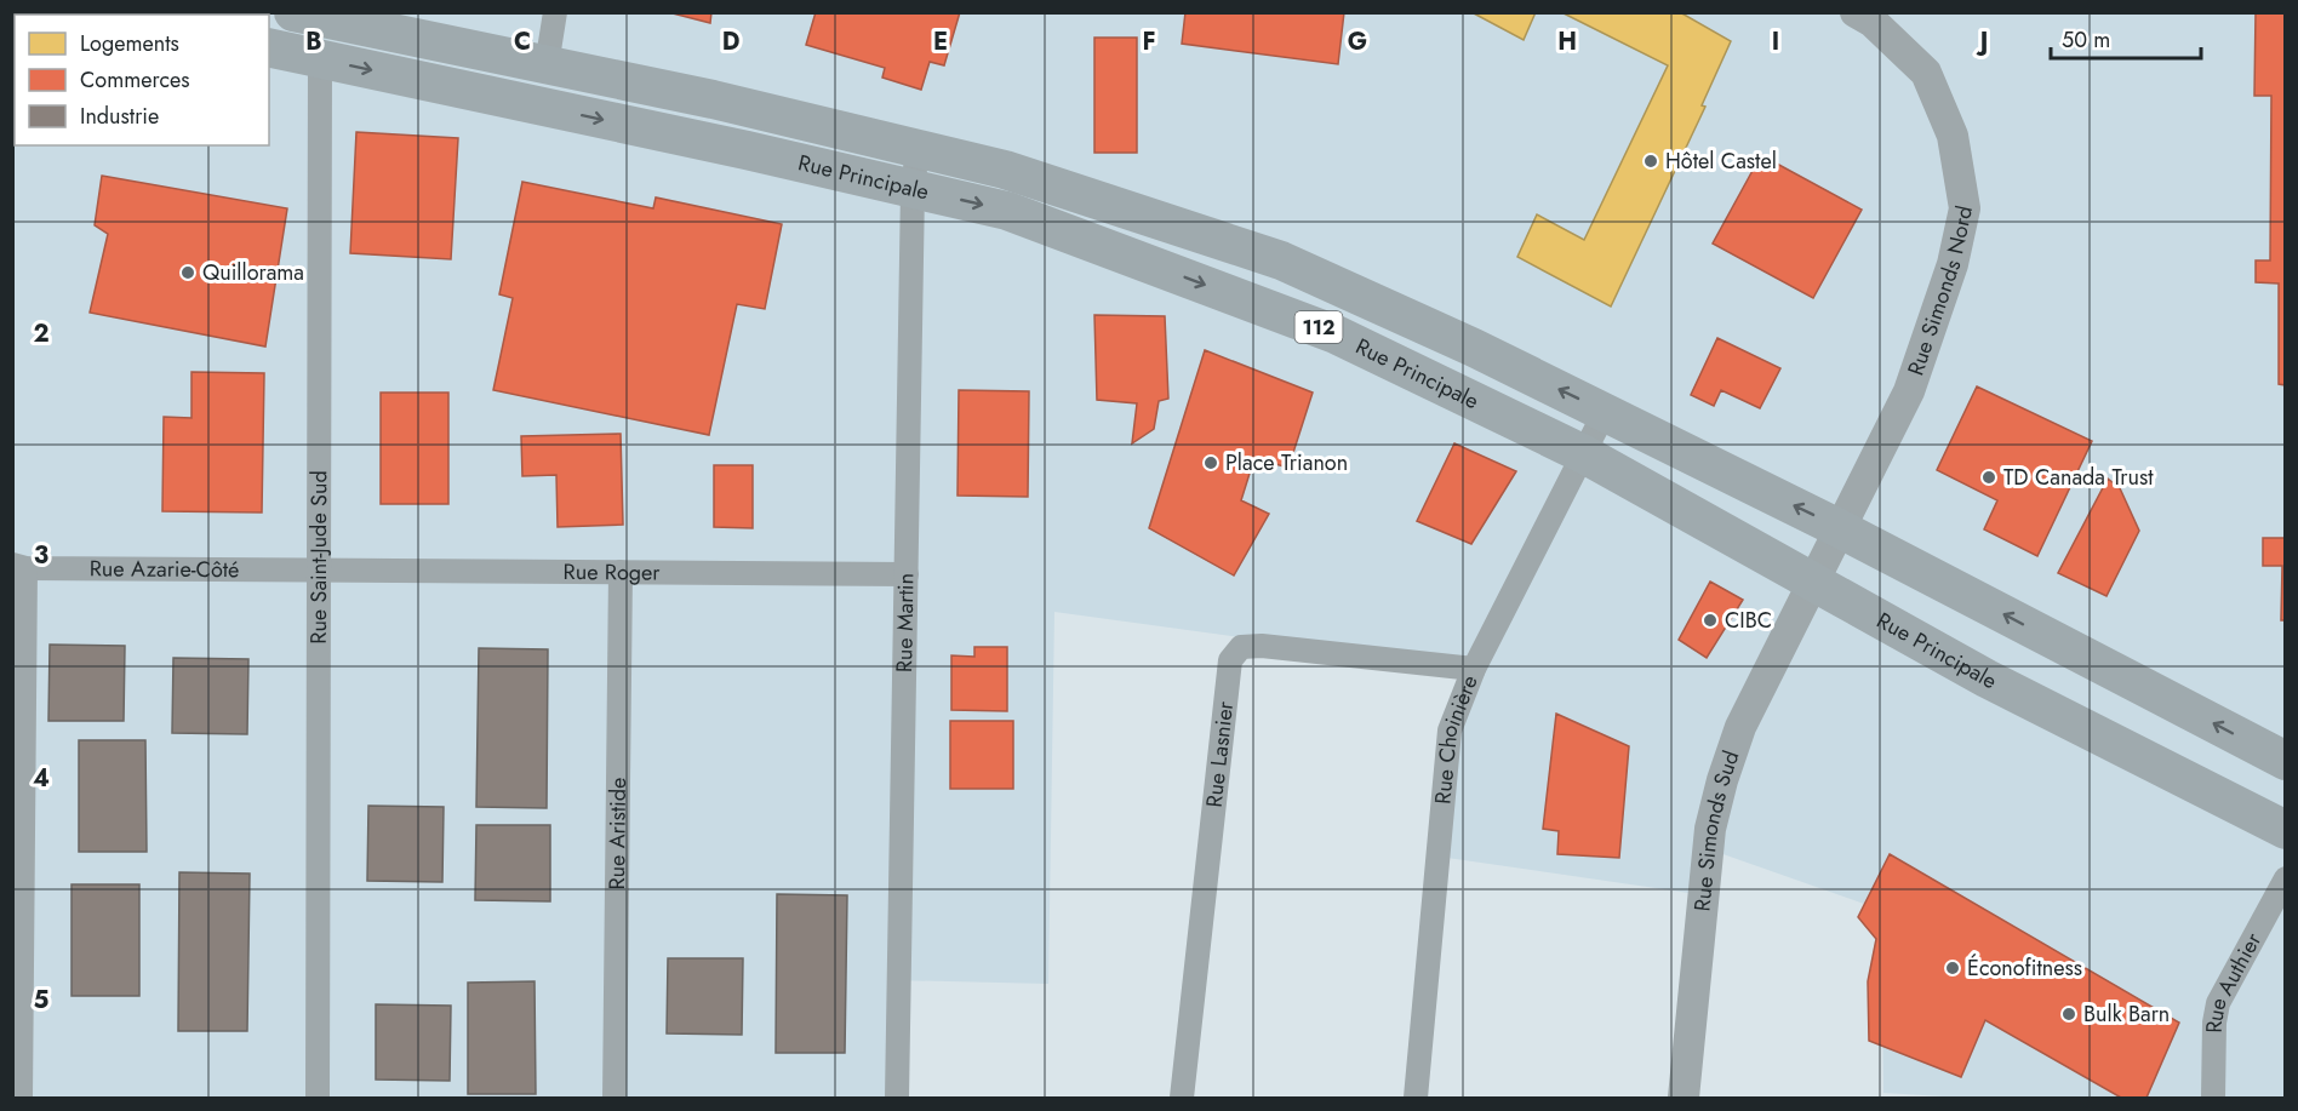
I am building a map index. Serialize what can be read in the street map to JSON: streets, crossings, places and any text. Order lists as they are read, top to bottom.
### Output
{
  "streets": {
    "main road": ["Rue Principale", "112"],
    "street": [
      "Rue Simonds Nord",
      "Rue Saint-Jude Sud",
      "Rue Azarie-Côté",
      "Rue Roger",
      "Rue Martin",
      "Rue Choinière",
      "Rue Lasnier",
      "Rue Simonds Sud",
      "Rue Aristide",
      "Rue Authier"
    ]
  },
  "crossings": [
    ["Rue Principale", "Rue Simonds Nord"],
    ["Rue Principale", "Rue Saint-Jude Sud"],
    ["Rue Principale", "Rue Martin"],
    ["Rue Principale", "Rue Choinière"],
    ["Rue Principale", "Rue Simonds Sud"],
    ["Rue Simonds Nord", "Rue Simonds Sud"],
    ["Rue Saint-Jude Sud", "Rue Azarie-Côté"],
    ["Rue Saint-Jude Sud", "Rue Roger"],
    ["Rue Azarie-Côté", "Rue Roger"],
    ["Rue Roger", "Rue Martin"],
    ["Rue Roger", "Rue Aristide"],
    ["Rue Choinière", "Rue Lasnier"]
  ],
  "places": [
    "Hôtel Castel",
    "Quillorama",
    "Place Trianon",
    "TD Canada Trust",
    "CIBC",
    "Éconofitness",
    "Bulk Barn"
  ],
  "legend": ["Logements", "Commerces", "Industrie"],
  "scale_bar": "50 m",
  "grid": {
    "columns": [
      "B",
      "C",
      "D",
      "E",
      "F",
      "G",
      "H",
      "I",
      "J"
    ],
    "rows": [
      "2",
      "3",
      "4",
      "5"
    ]
  }
}
